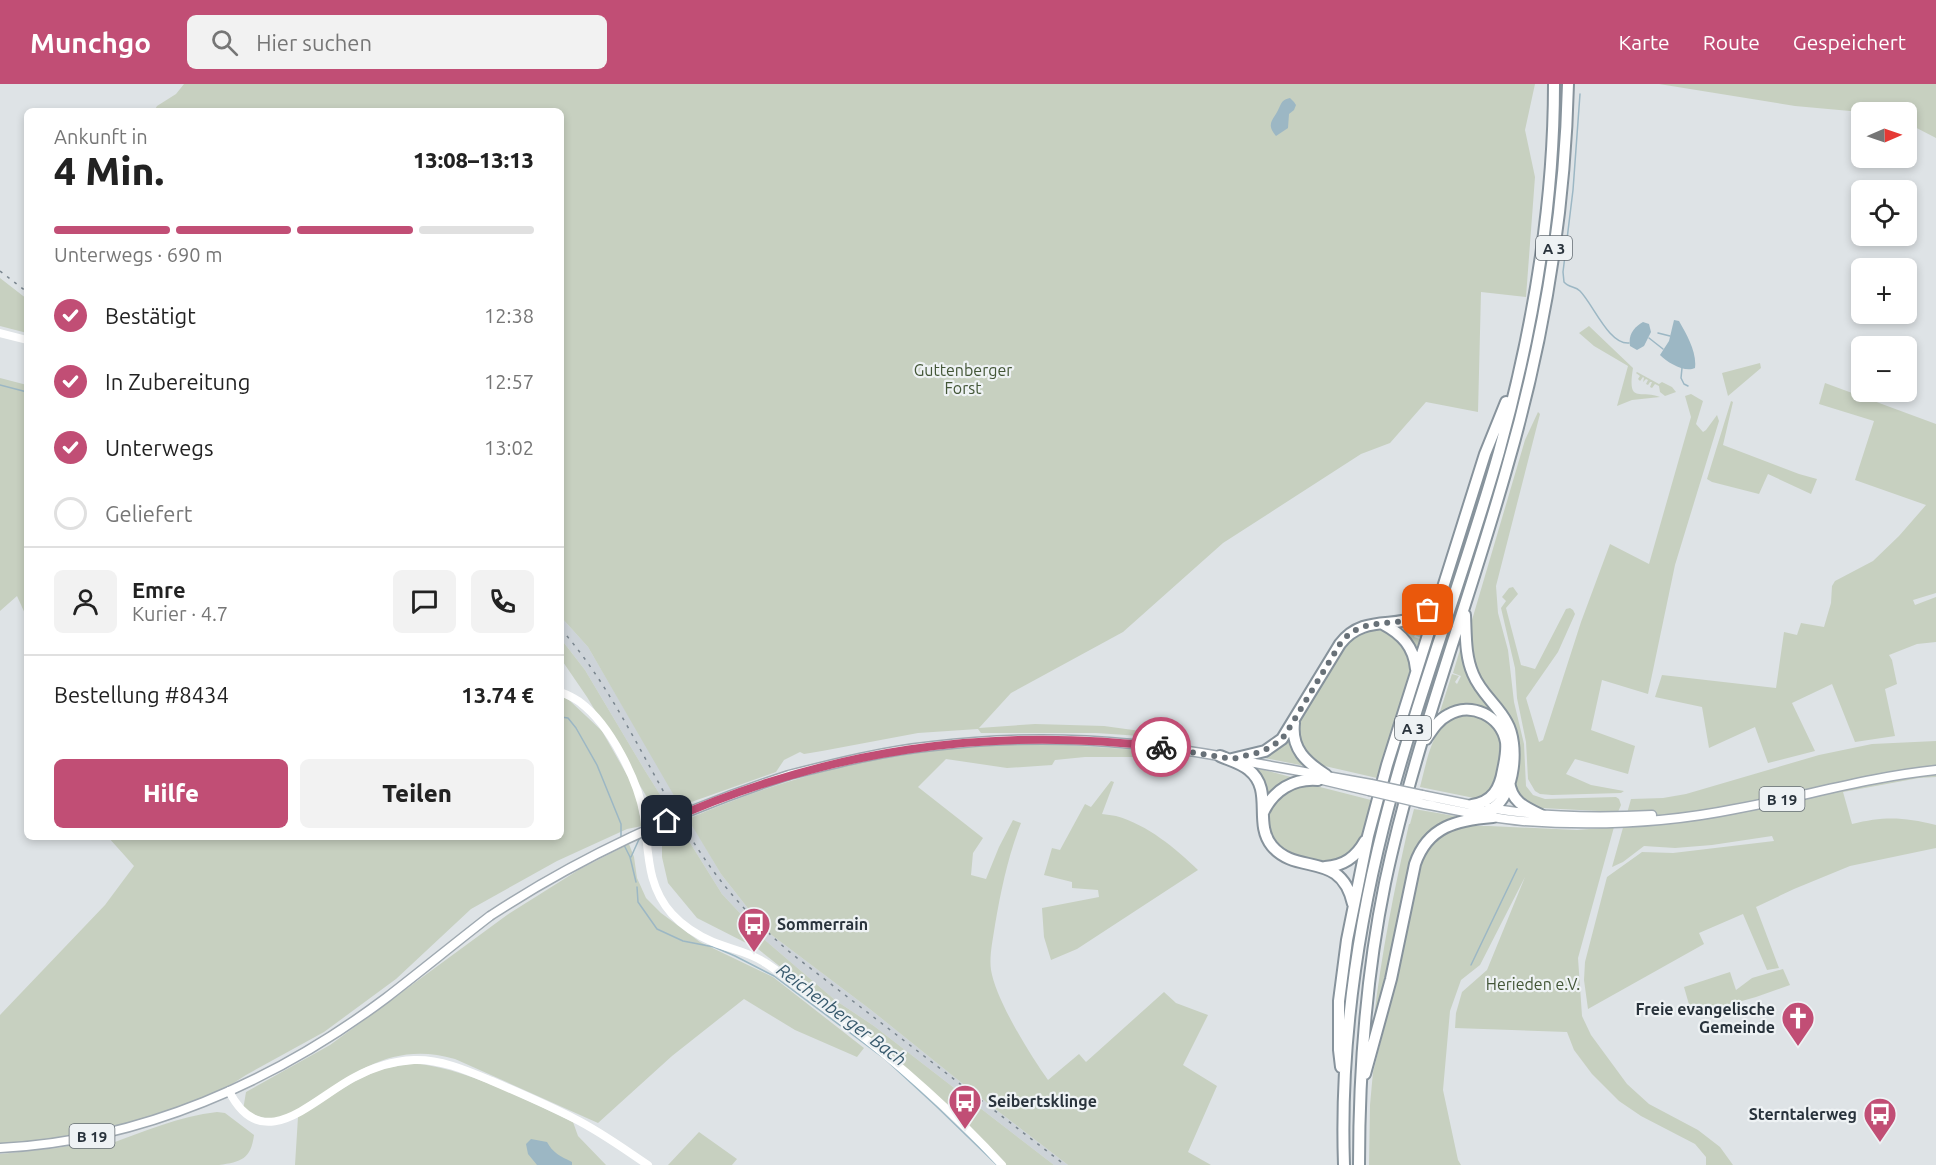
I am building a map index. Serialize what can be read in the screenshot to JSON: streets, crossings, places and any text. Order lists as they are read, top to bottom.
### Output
{
  "streets": {
    "highway": ["A 3", "B 19"]
  },
  "crossings": [
    ["A 3", "B 19"]
  ],
  "water": ["Reichenberger Bach"],
  "parks": ["Guttenberger Forst", "Herieden e.V."],
  "places": {
    "bus stop": ["Sommerrain", "Seibertsklinge", "Sterntalerweg"],
    "church": ["Freie evangelische Gemeinde"]
  },
  "north": "right",
  "page": {
    "header": "Munchgo",
    "search": "Hier suchen",
    "nav": ["Karte", "Route", "Gespeichert"],
    "map_buttons": ["+", "−"],
    "heading": ["4 Min.", "Ankunft in", "13:08–13:13"],
    "panel": [
      "Emre",
      "Kurier · 4.7",
      "Bestellung #8434",
      "13.74 €"
    ],
    "bar": "Unterwegs · 690 m",
    "list": [
      ["Bestätigt", "12:38"],
      ["In Zubereitung", "12:57"],
      ["Unterwegs", "13:02"],
      "Geliefert"
    ],
    "buttons": ["Hilfe", "Teilen"]
  }
}
